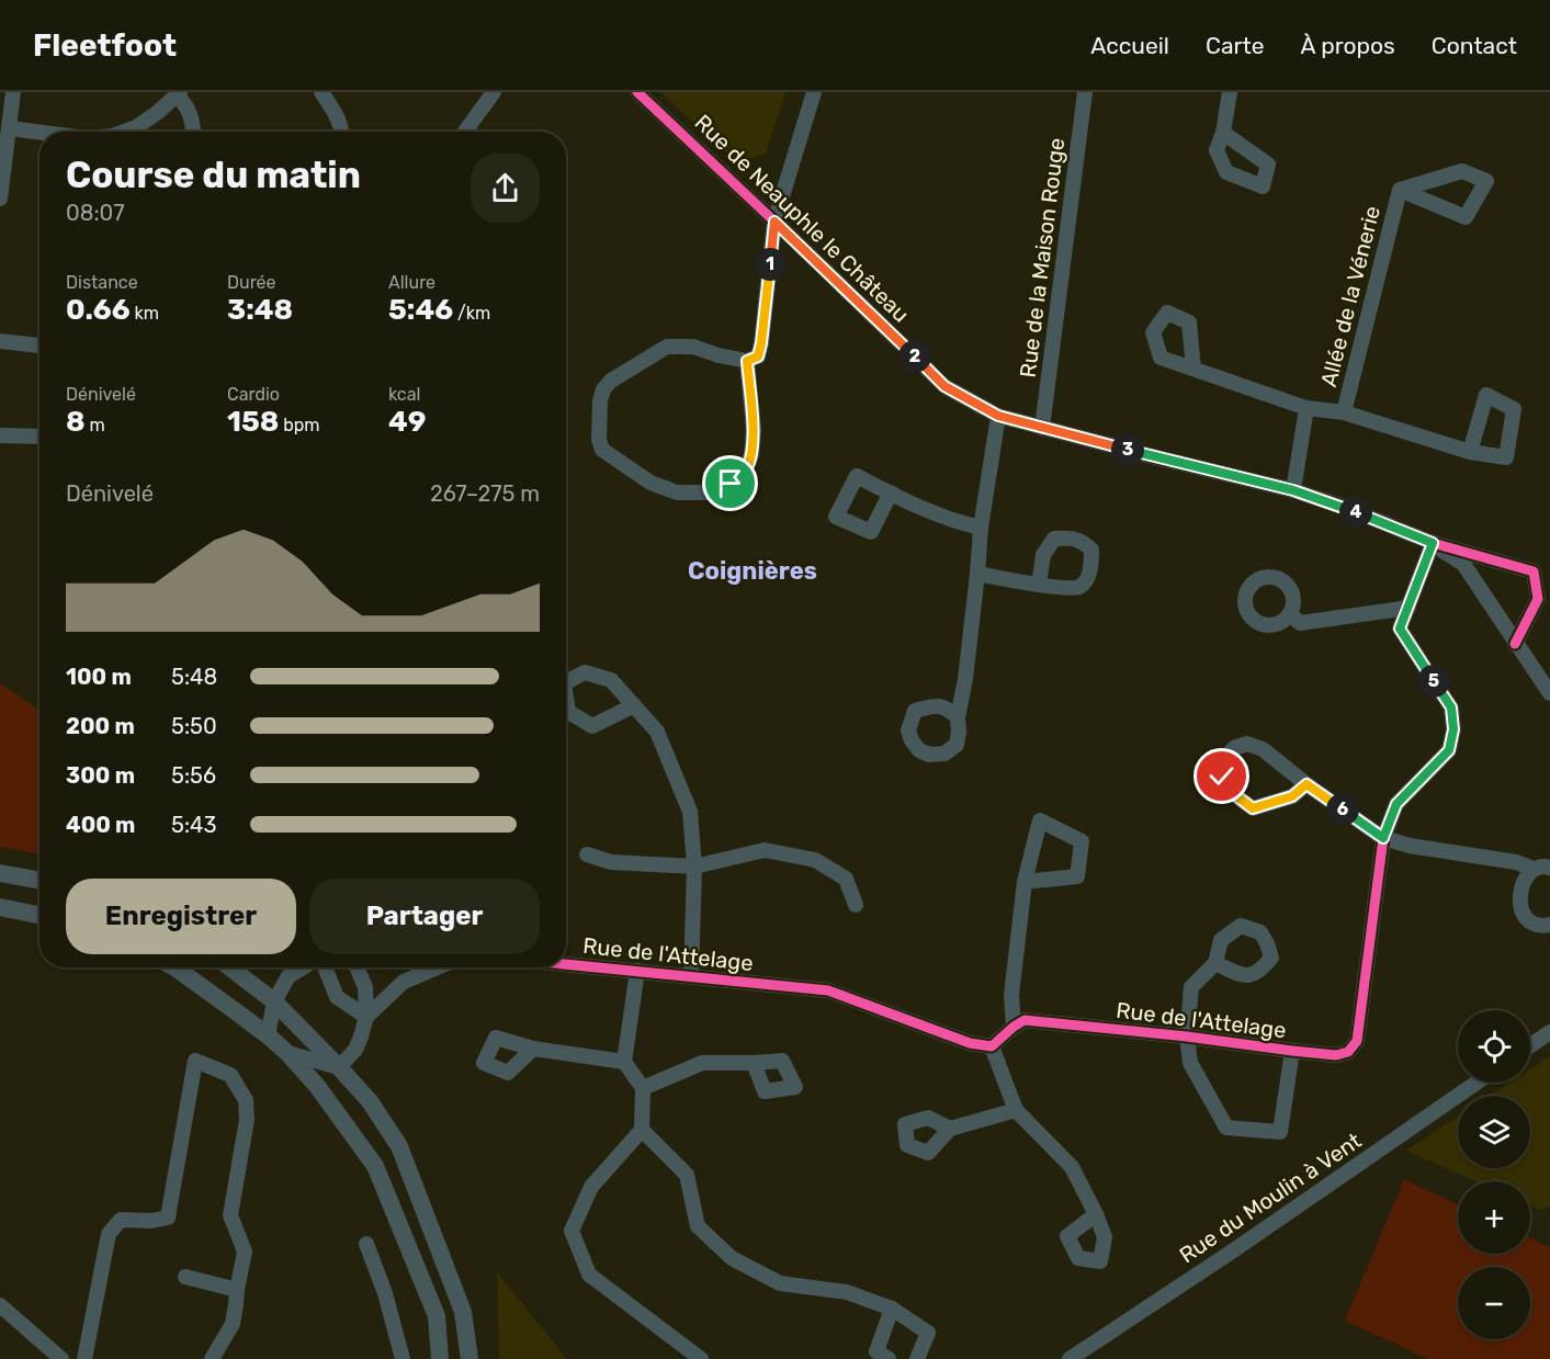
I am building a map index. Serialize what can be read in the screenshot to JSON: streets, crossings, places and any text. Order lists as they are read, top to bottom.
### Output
{
  "streets": {
    "street": [
      "Rue de Neauphle le Château",
      "Rue de la Maison Rouge",
      "Allée de la Vénerie",
      "Rue de l'Attelage",
      "Rue du Moulin à Vent"
    ]
  },
  "crossings": [
    ["Rue de Neauphle le Château", "Rue de la Maison Rouge"],
    ["Rue de Neauphle le Château", "Allée de la Vénerie"],
    ["Rue de Neauphle le Château", "Rue de l'Attelage"]
  ],
  "districts": ["Coignières"],
  "page": {
    "header": "Fleetfoot",
    "nav": [
      "Accueil",
      "Carte",
      "À propos",
      "Contact"
    ],
    "heading": ["Course du matin", "08:07"],
    "stats": [
      ["Distance", "0.66 km"],
      ["Durée", "3:48"],
      ["Allure", "5:46 /km"],
      ["Dénivelé", "8 m"],
      ["Cardio", "158 bpm"],
      ["kcal", "49"]
    ],
    "pins": [
      "1",
      "2",
      "3",
      "4",
      "5",
      "6"
    ],
    "chart": ["Dénivelé", "267–275 m"],
    "list": [
      {
        "name": "100 m",
        "note": "5:48"
      },
      {
        "name": "200 m",
        "note": "5:50"
      },
      {
        "name": "300 m",
        "note": "5:56"
      },
      {
        "name": "400 m",
        "note": "5:43"
      }
    ],
    "buttons": ["Enregistrer", "Partager"],
    "map_buttons": ["+", "−"]
  }
}
